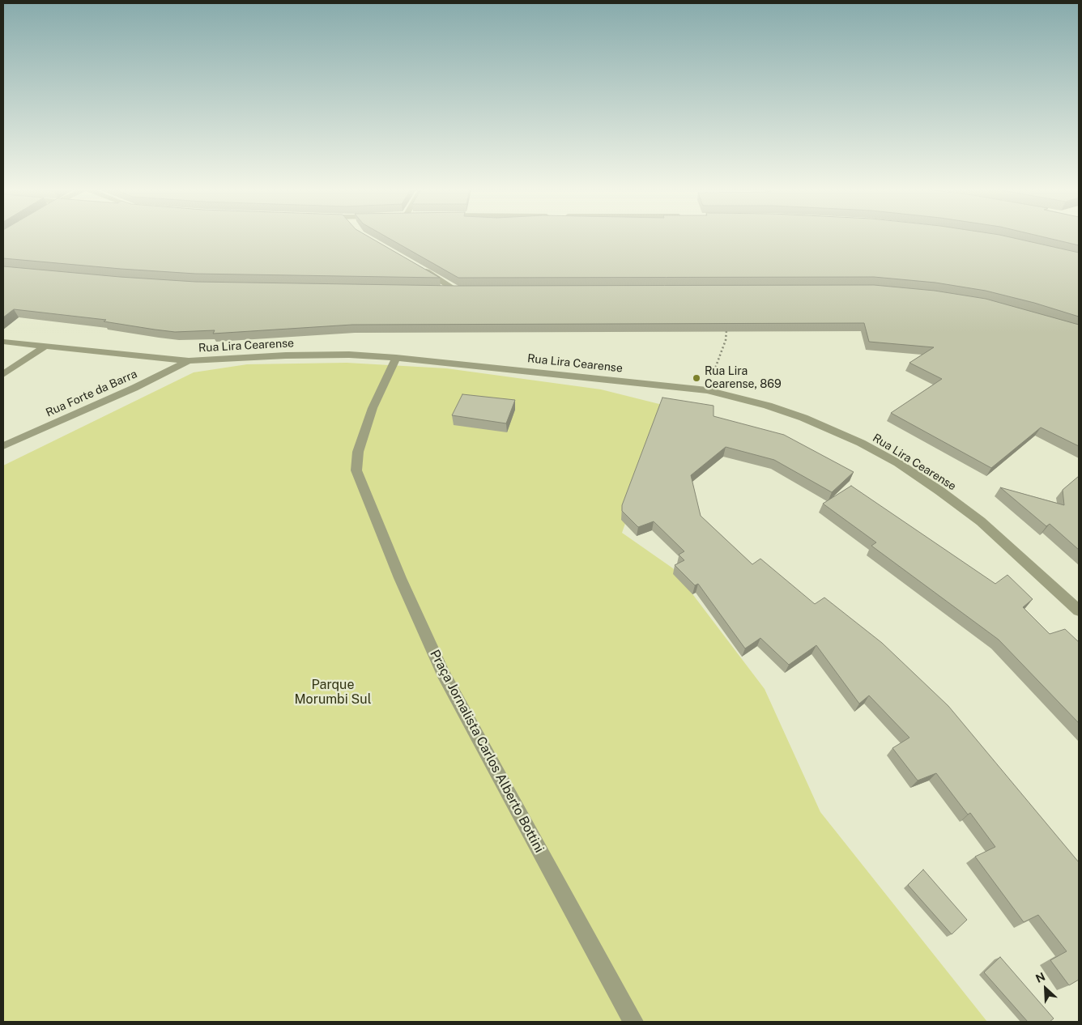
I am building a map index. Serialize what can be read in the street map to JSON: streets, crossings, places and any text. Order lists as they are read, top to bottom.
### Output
{
  "streets": {
    "street": ["Rua Lira Cearense", "Rua Forte da Barra", "Praça Jornalista Carlos Alberto Bottini"]
  },
  "crossings": [
    ["Rua Lira Cearense", "Rua Forte da Barra"],
    ["Rua Lira Cearense", "Praça Jornalista Carlos Alberto Bottini"]
  ],
  "parks": ["Parque Morumbi Sul"],
  "places": ["Rua Lira Cearense, 869"],
  "north": "top left"
}
